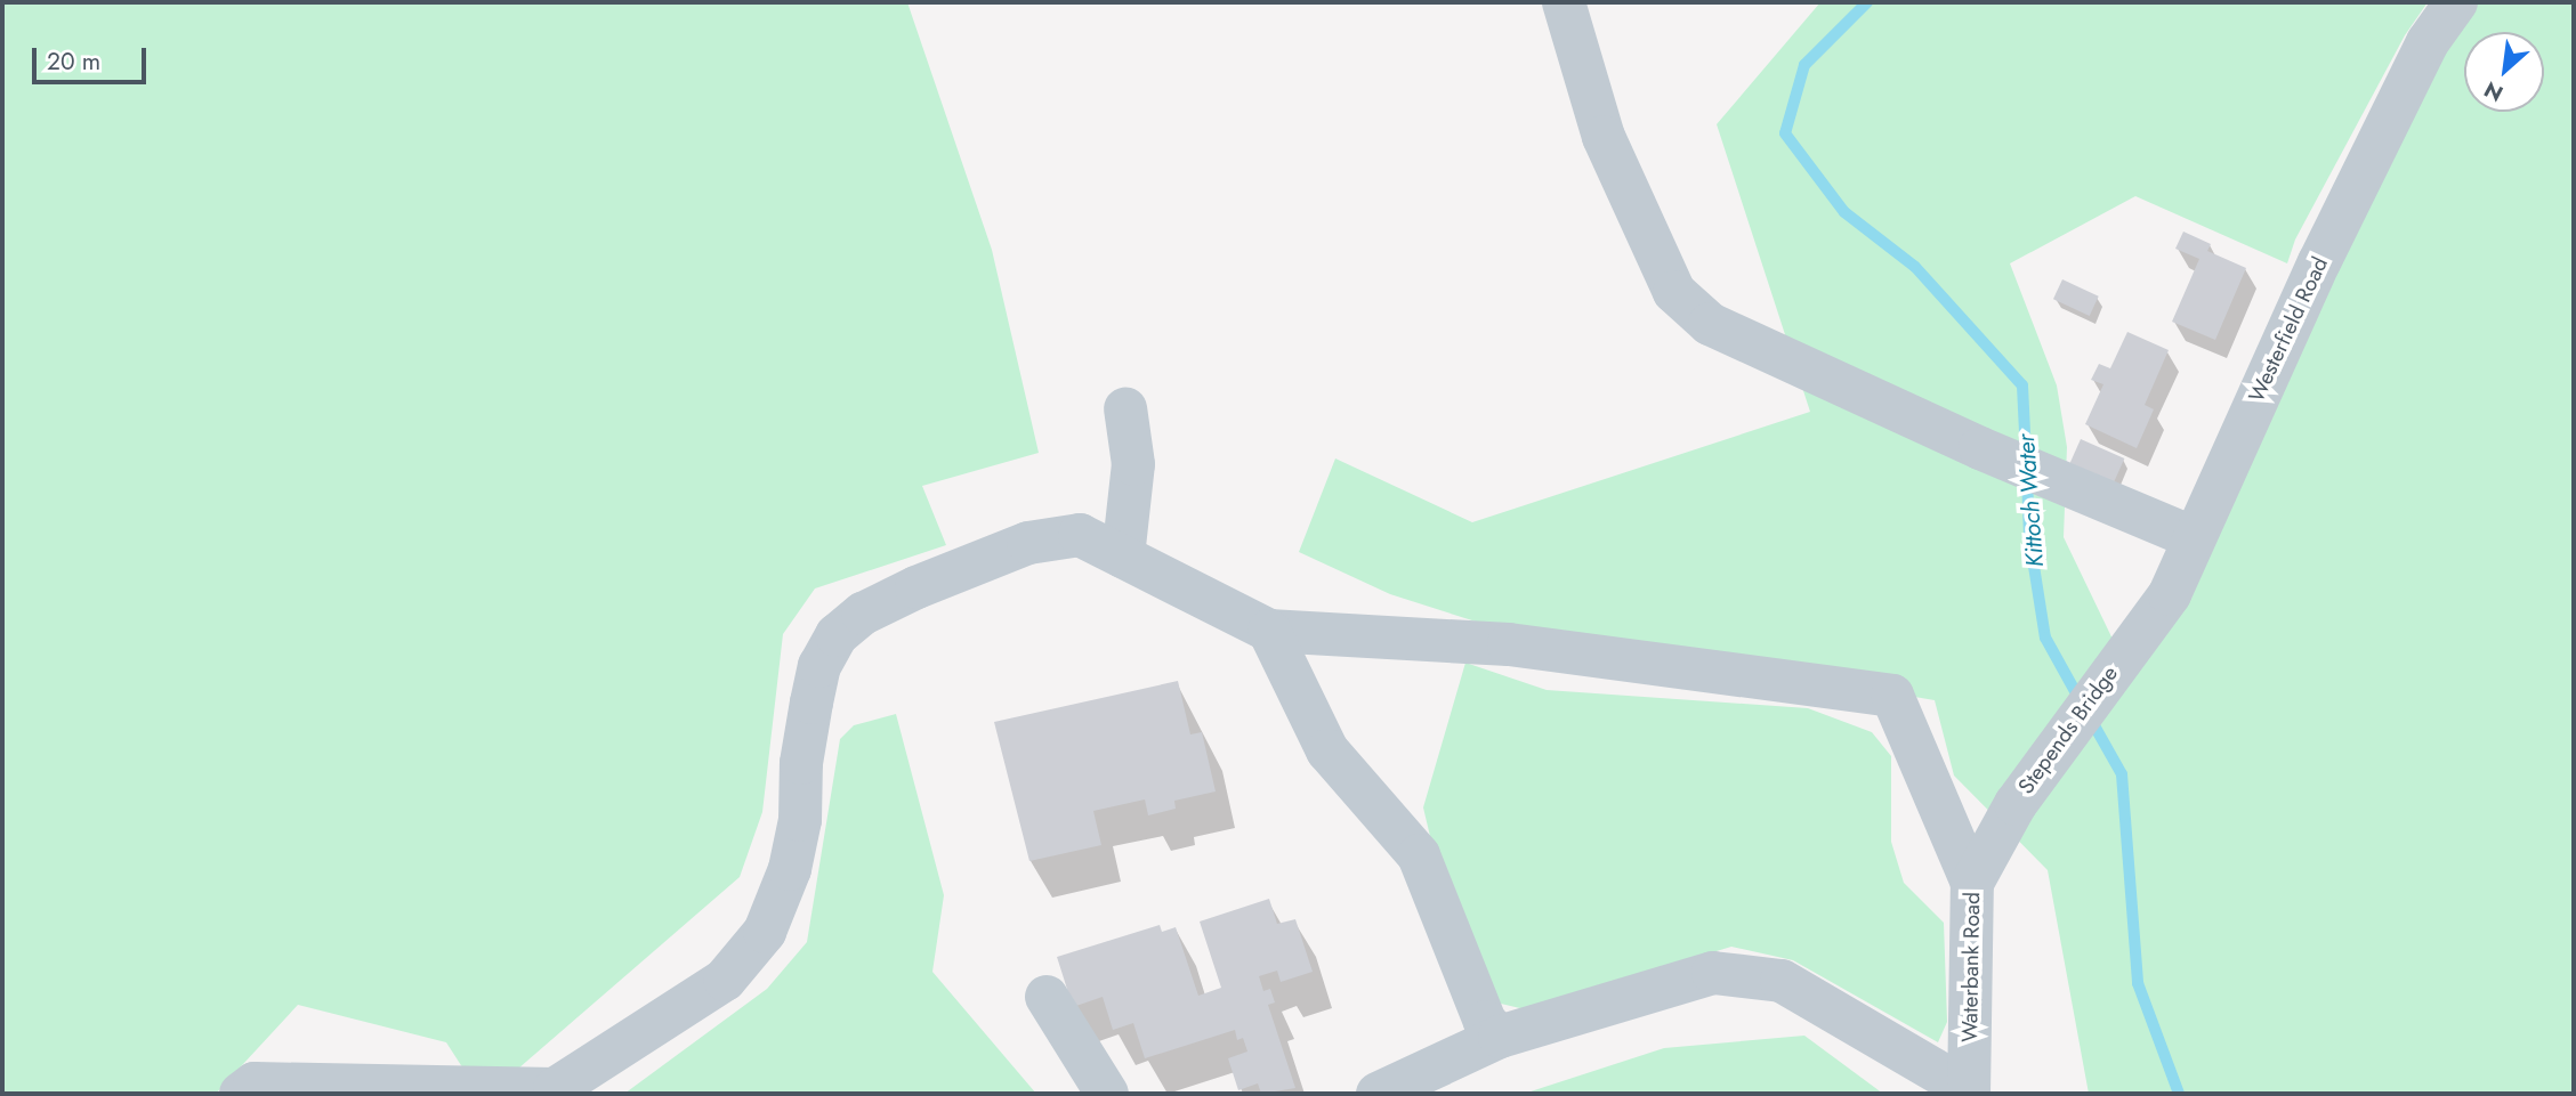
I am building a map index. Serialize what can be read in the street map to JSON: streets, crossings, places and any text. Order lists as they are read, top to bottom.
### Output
{
  "streets": {
    "street": ["Westerfield Road", "Stepends Bridge", "Waterbank Road"]
  },
  "crossings": [
    ["Westerfield Road", "Stepends Bridge"],
    ["Stepends Bridge", "Waterbank Road"]
  ],
  "water": ["Kittoch Water"],
  "scale_bar": "20 m",
  "north": "bottom left"
}
